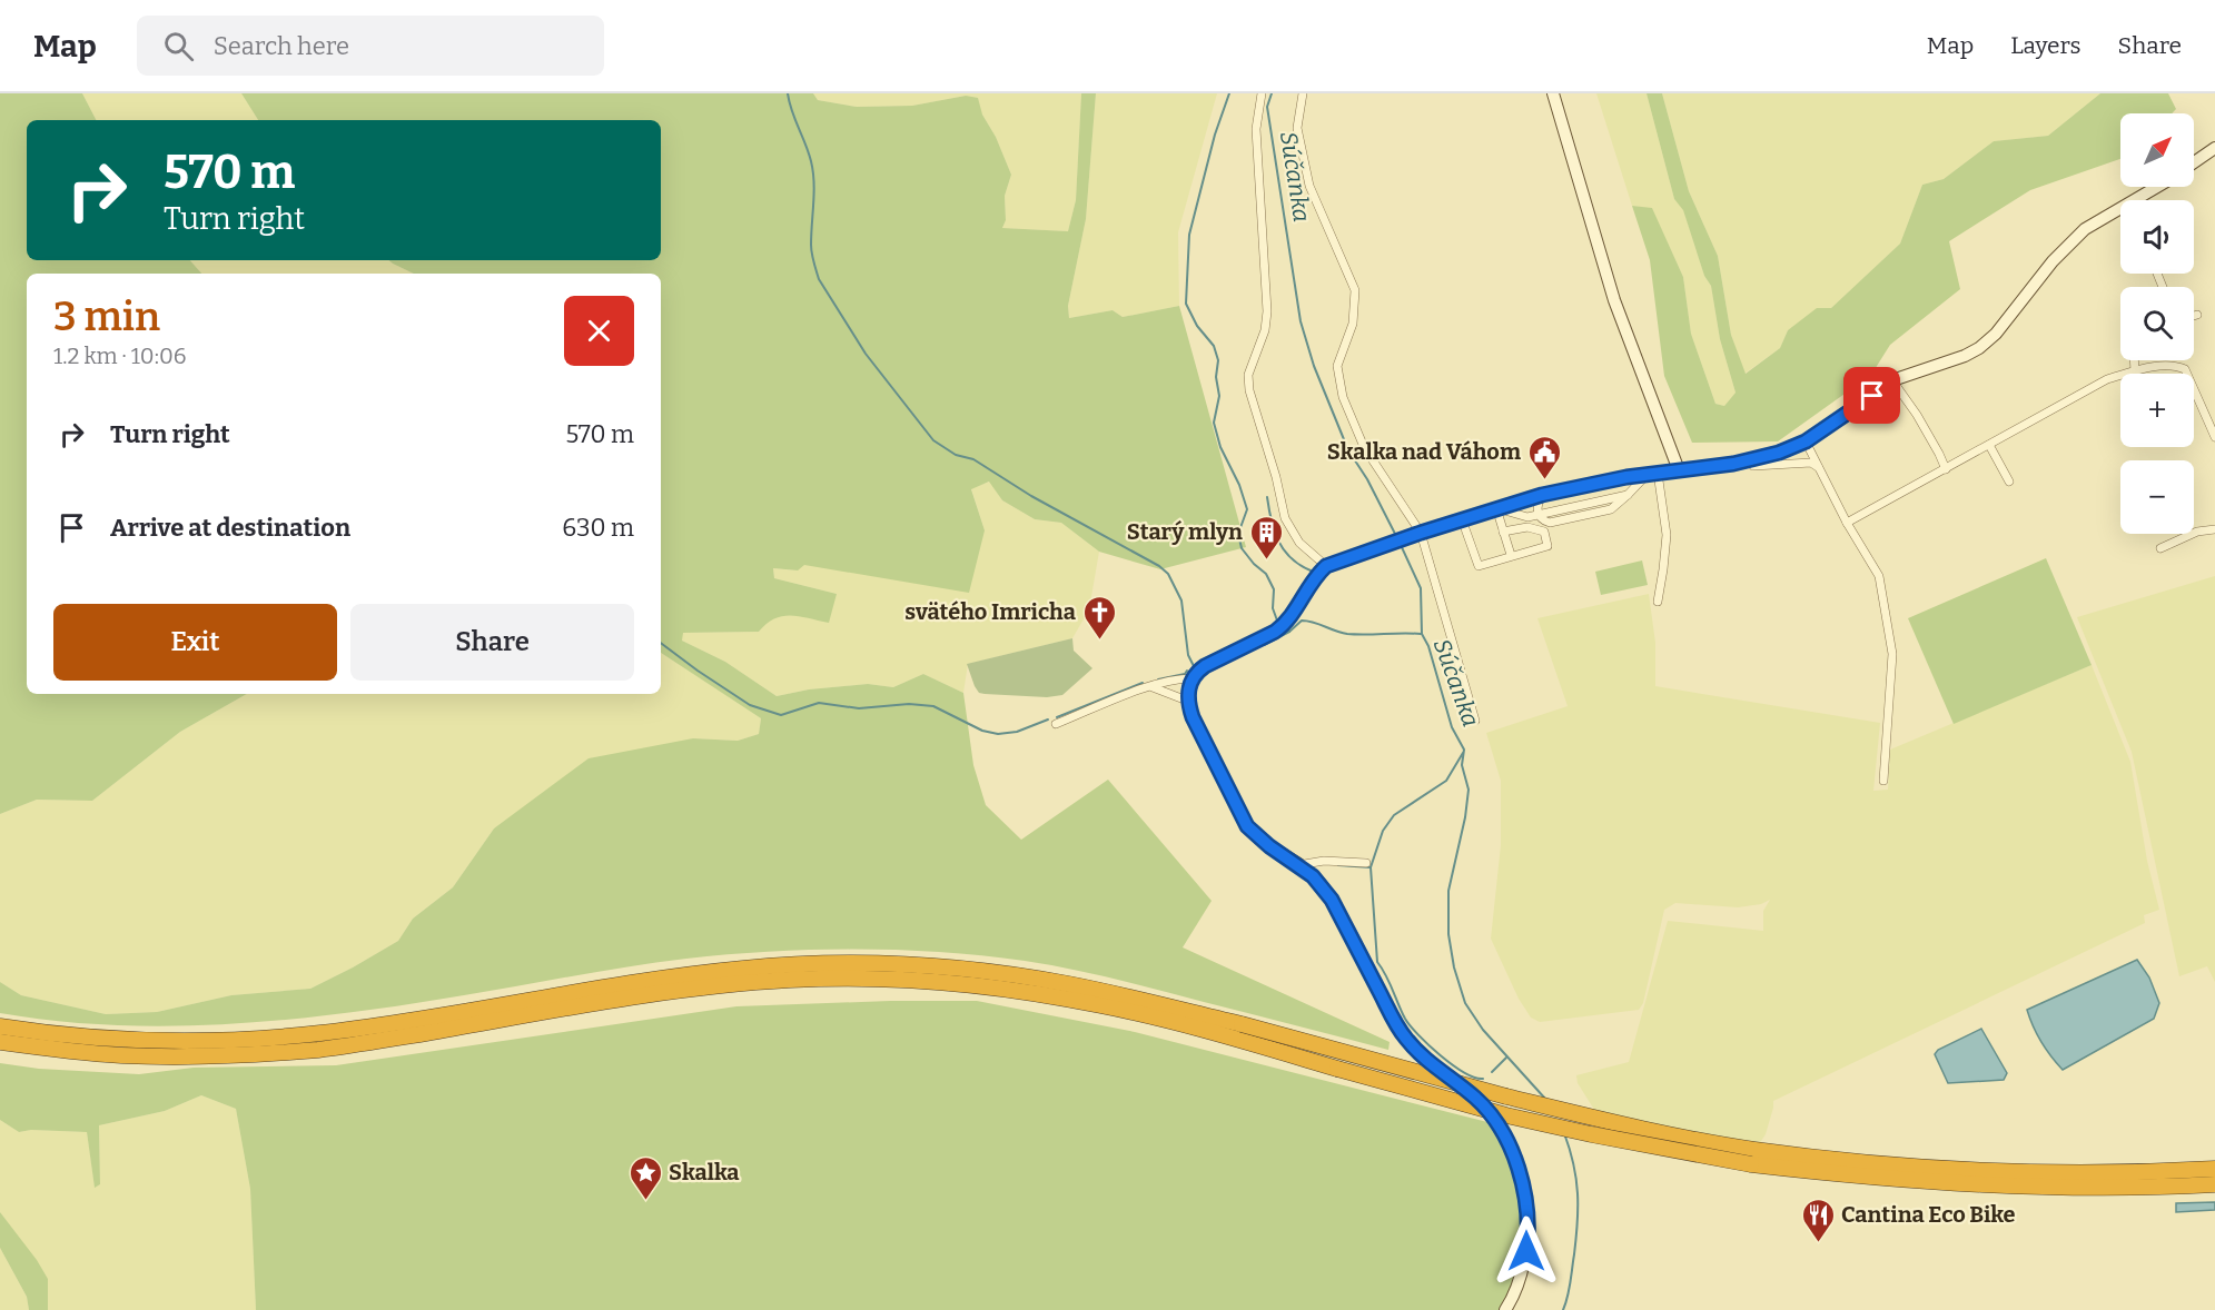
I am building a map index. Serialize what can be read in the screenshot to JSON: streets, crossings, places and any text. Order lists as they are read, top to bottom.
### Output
{
  "water": ["Súčanka"],
  "places": {
    "public building": ["Skalka nad Váhom"],
    "building": ["Starý mlyn"],
    "church": ["svätého Imricha"],
    "place": ["Skalka"],
    "restaurant": ["Cantina Eco Bike"]
  },
  "north": "top right",
  "page": {
    "header": "Map",
    "search": "Search here",
    "nav": ["Map", "Layers", "Share"],
    "map_buttons": ["+", "−"],
    "turn": ["570 m", "Turn right"],
    "heading": ["3 min", "1.2 km · 10:06"],
    "list": [
      {
        "name": "Turn right",
        "value": "570 m"
      },
      {
        "name": "Arrive at destination",
        "value": "630 m"
      }
    ],
    "buttons": ["Exit", "Share"]
  }
}
